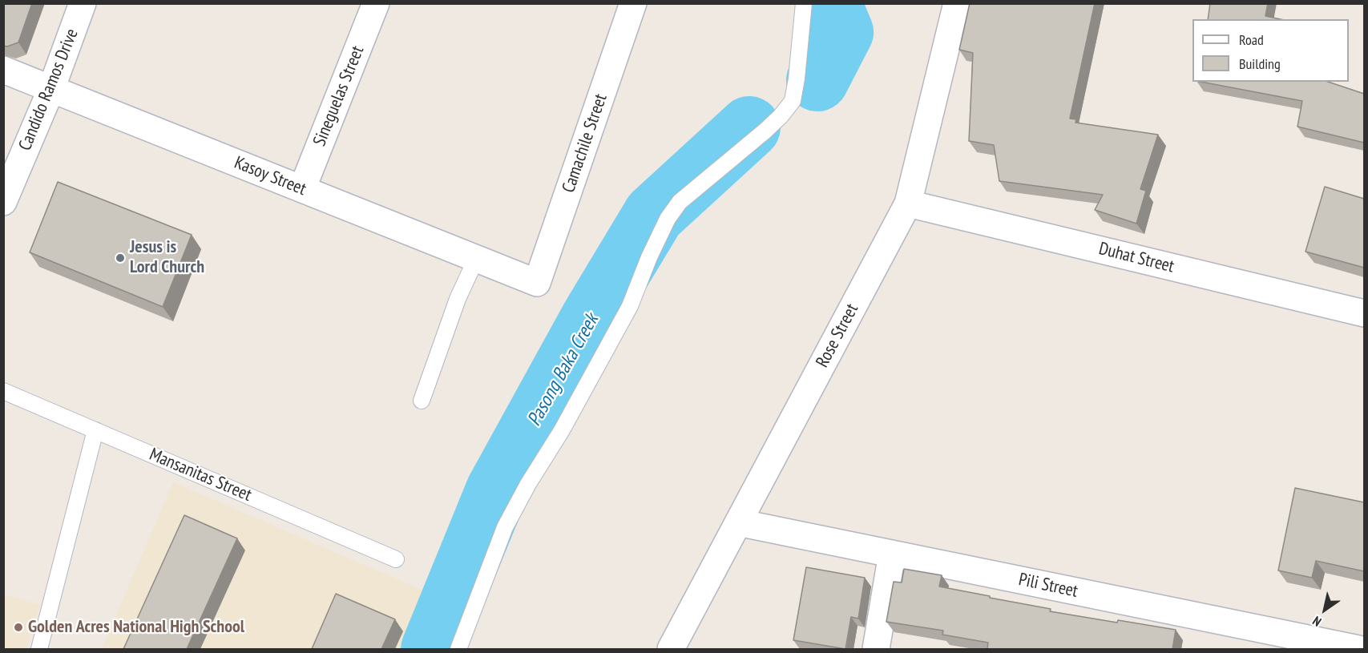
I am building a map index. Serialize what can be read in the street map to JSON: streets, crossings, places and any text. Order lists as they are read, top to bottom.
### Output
{
  "streets": {
    "street": [
      "Candido Ramos Drive",
      "Sineguelas Street",
      "Camachile Street",
      "Kasoy Street",
      "Duhat Street",
      "Rose Street",
      "Pili Street"
    ],
    "lane": ["Mansanitas Street"]
  },
  "crossings": [
    ["Candido Ramos Drive", "Kasoy Street"],
    ["Sineguelas Street", "Kasoy Street"],
    ["Camachile Street", "Kasoy Street"],
    ["Duhat Street", "Rose Street"],
    ["Rose Street", "Pili Street"]
  ],
  "water": ["Pasong Baka Creek"],
  "places": ["Jesus is Lord Church", "Golden Acres National High School"],
  "legend": ["Road", "Building"],
  "north": "bottom left"
}
